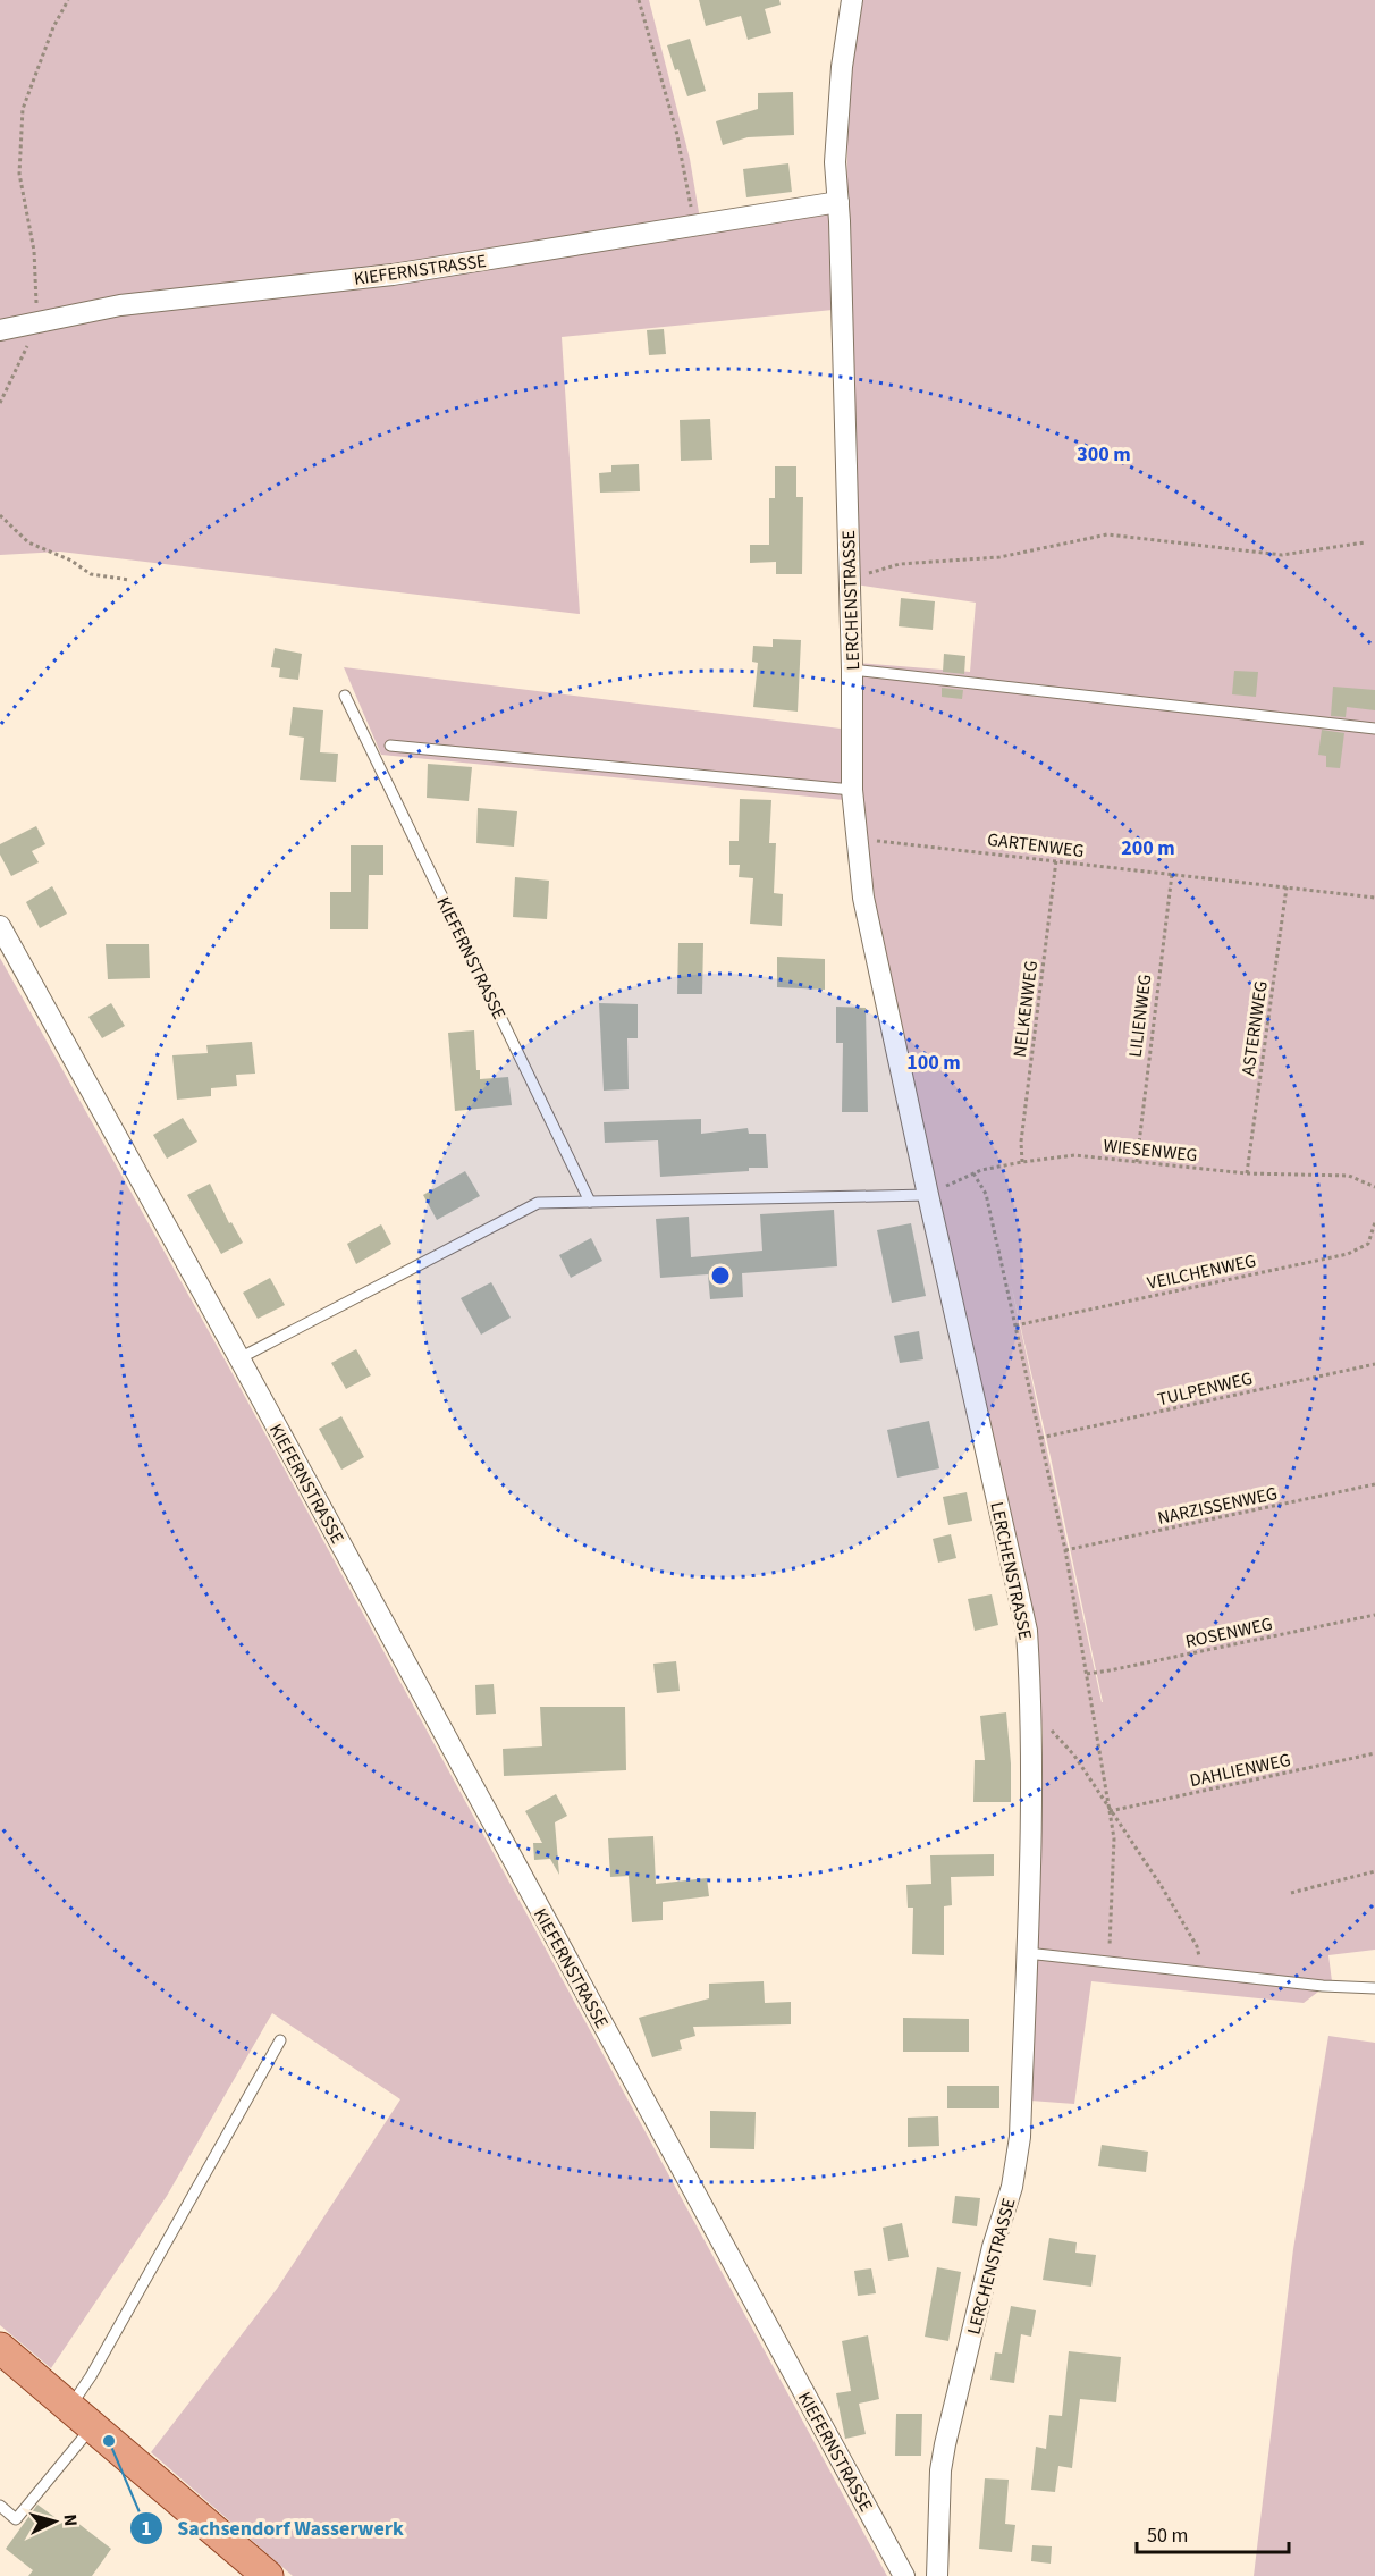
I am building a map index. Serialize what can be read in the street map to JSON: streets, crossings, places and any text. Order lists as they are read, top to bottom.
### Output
{
  "streets": {
    "street": ["KIEFERNSTRASSE", "LERCHENSTRASSE"],
    "path": [
      "GARTENWEG",
      "NELKENWEG",
      "LILIENWEG",
      "ASTERNWEG",
      "WIESENWEG",
      "VEILCHENWEG",
      "TULPENWEG",
      "NARZISSENWEG",
      "ROSENWEG",
      "DAHLIENWEG"
    ]
  },
  "crossings": [
    ["KIEFERNSTRASSE", "LERCHENSTRASSE"],
    ["LERCHENSTRASSE", "GARTENWEG"],
    ["LERCHENSTRASSE", "WIESENWEG"],
    ["GARTENWEG", "NELKENWEG"],
    ["GARTENWEG", "LILIENWEG"],
    ["GARTENWEG", "ASTERNWEG"],
    ["NELKENWEG", "WIESENWEG"],
    ["LILIENWEG", "WIESENWEG"],
    ["ASTERNWEG", "WIESENWEG"]
  ],
  "places": ["Sachsendorf Wasserwerk"],
  "scale_bar": "50 m",
  "north": "right",
  "rings": ["300 m", "200 m", "100 m"]
}
